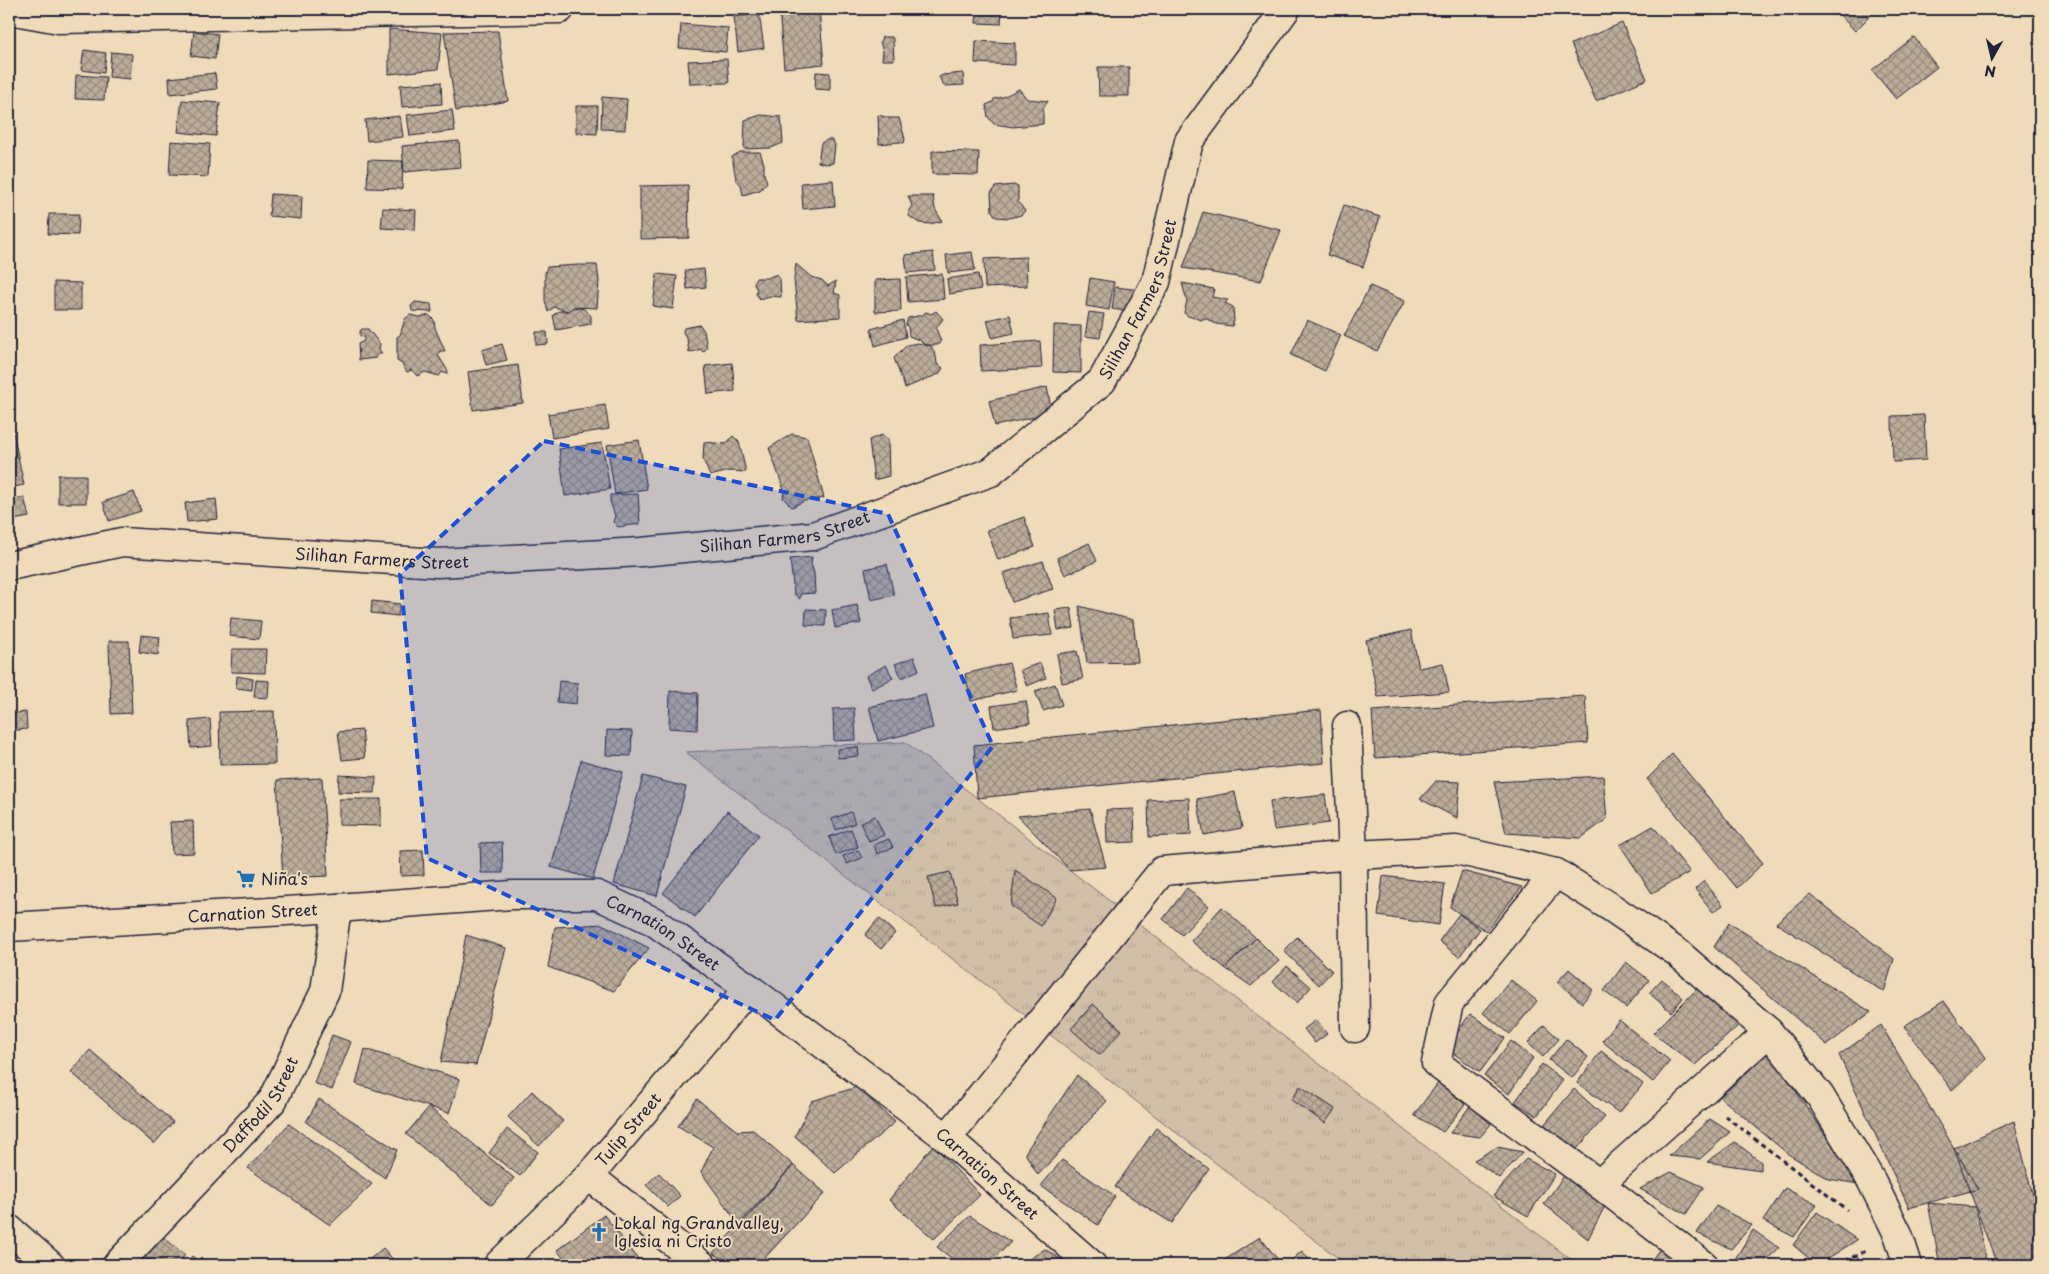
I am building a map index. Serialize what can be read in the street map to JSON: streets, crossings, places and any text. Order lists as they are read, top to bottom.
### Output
{
  "streets": {
    "street": [
      "Silihan Farmers Street",
      "Carnation Street",
      "Daffodil Street",
      "Tulip Street"
    ]
  },
  "crossings": [
    ["Carnation Street", "Daffodil Street"],
    ["Carnation Street", "Tulip Street"]
  ],
  "places": {
    "supermarket": ["Niña's"],
    "church": ["Lokal ng Grandvalley, Iglesia ni Cristo"]
  },
  "north": "bottom"
}
